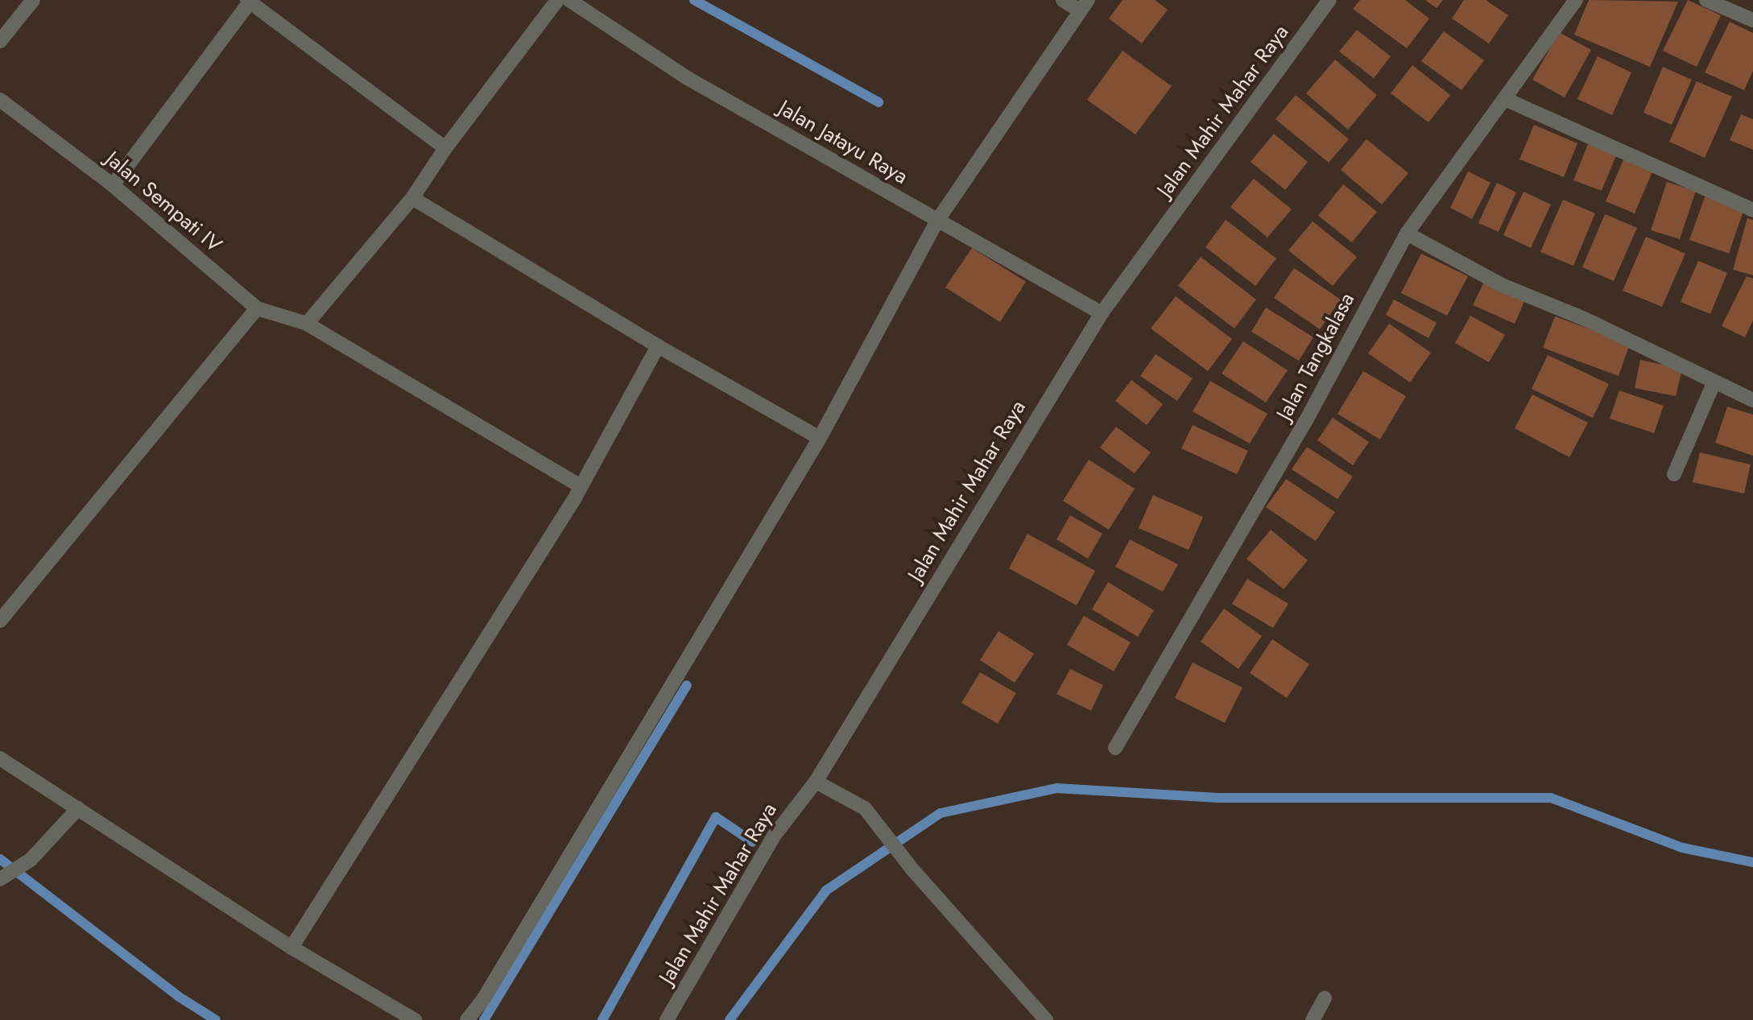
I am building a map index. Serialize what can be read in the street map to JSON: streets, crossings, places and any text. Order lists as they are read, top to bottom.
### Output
{
  "streets": {
    "street": [
      "Jalan Mahir Mahar Raya",
      "Jalan Jatayu Raya",
      "Jalan Sempati IV",
      "Jalan Tangkalasa"
    ]
  },
  "crossings": [
    ["Jalan Mahir Mahar Raya", "Jalan Jatayu Raya"]
  ]
}
